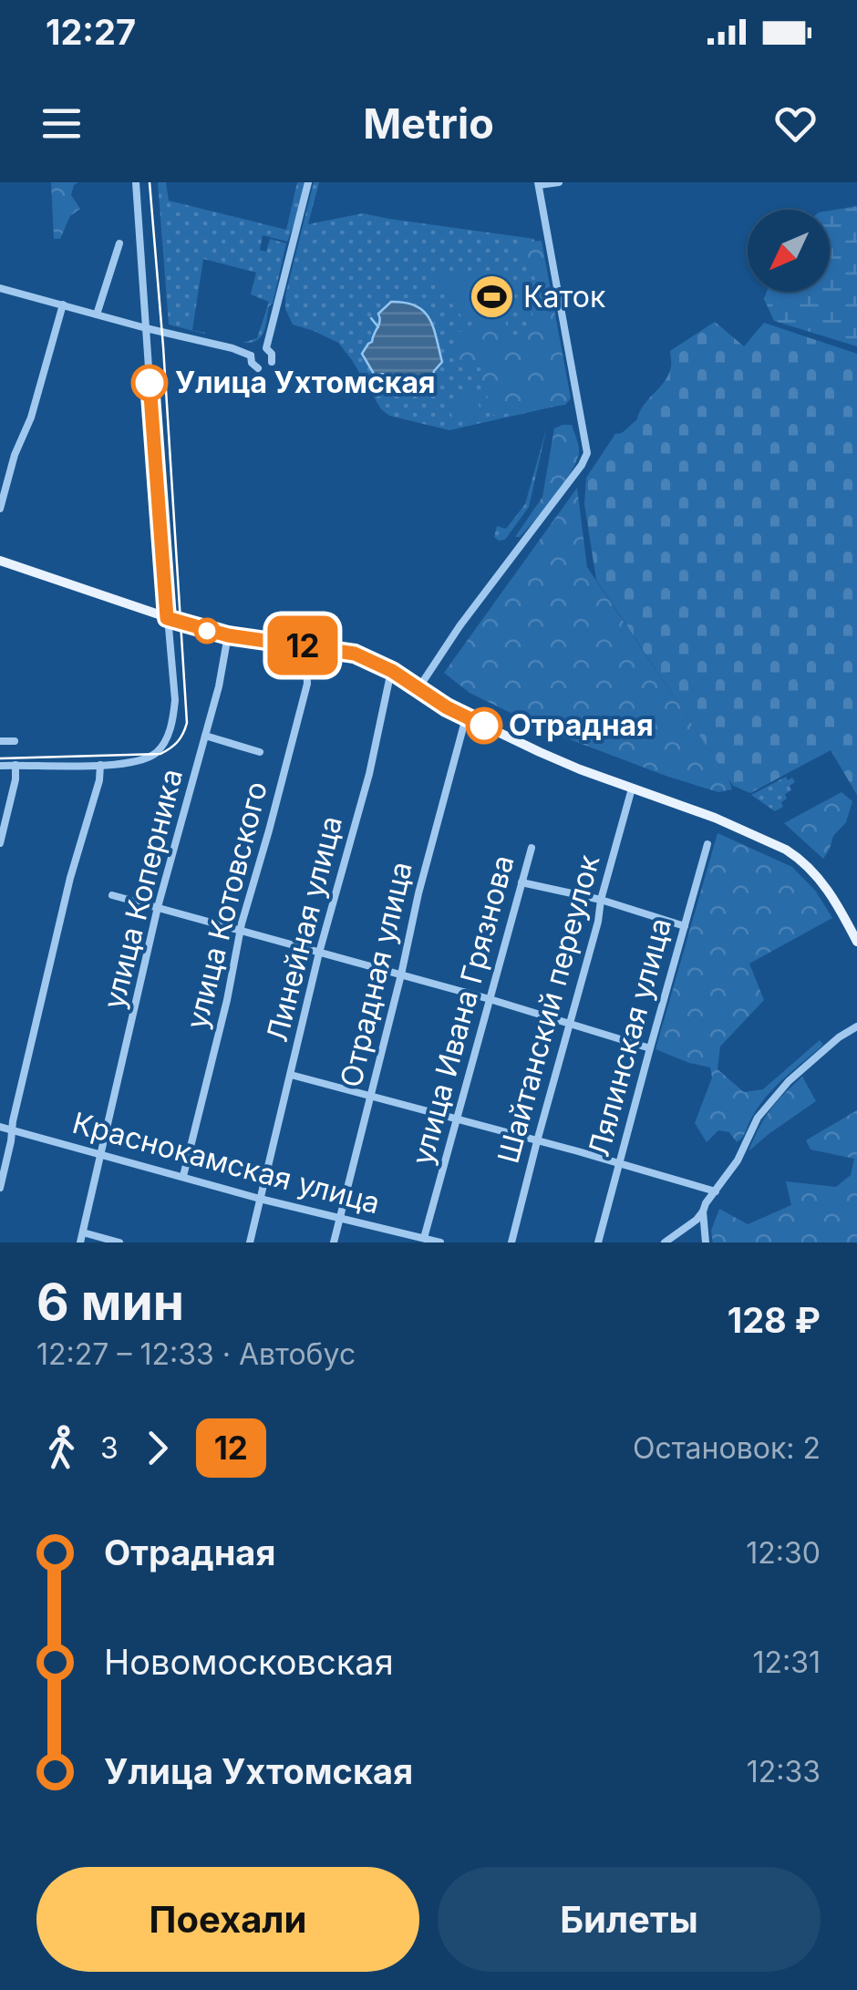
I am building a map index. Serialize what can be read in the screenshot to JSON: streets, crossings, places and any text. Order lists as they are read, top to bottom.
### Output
{
  "streets": {
    "street": [
      "улица Коперника",
      "улица Котовского",
      "Линейная улица",
      "Отрадная улица",
      "Шайтанский переулок",
      "улица Ивана Грязнова",
      "Лялинская улица",
      "Краснокамская улица"
    ]
  },
  "crossings": [
    ["улица Коперника", "Краснокамская улица"],
    ["улица Котовского", "Краснокамская улица"],
    ["Линейная улица", "Краснокамская улица"],
    ["Отрадная улица", "Краснокамская улица"],
    ["улица Ивана Грязнова", "Краснокамская улица"]
  ],
  "places": {
    "sports": ["Каток"],
    "other": ["Улица Ухтомская", "Отрадная"]
  },
  "lines": ["bus line 12"],
  "north": "bottom left",
  "page": {
    "status": "12:27",
    "header": "Metrio",
    "on_map": "12",
    "heading": ["6 мин", "12:27 – 12:33 · Автобус", "128 ₽"],
    "legs": ["3", "12", "Остановок: 2"],
    "list": [
      {
        "name": "Отрадная",
        "value": "12:30"
      },
      {
        "name": "Новомосковская",
        "value": "12:31"
      },
      {
        "name": "Улица Ухтомская",
        "value": "12:33"
      }
    ],
    "buttons": ["Поехали", "Билеты"]
  }
}
